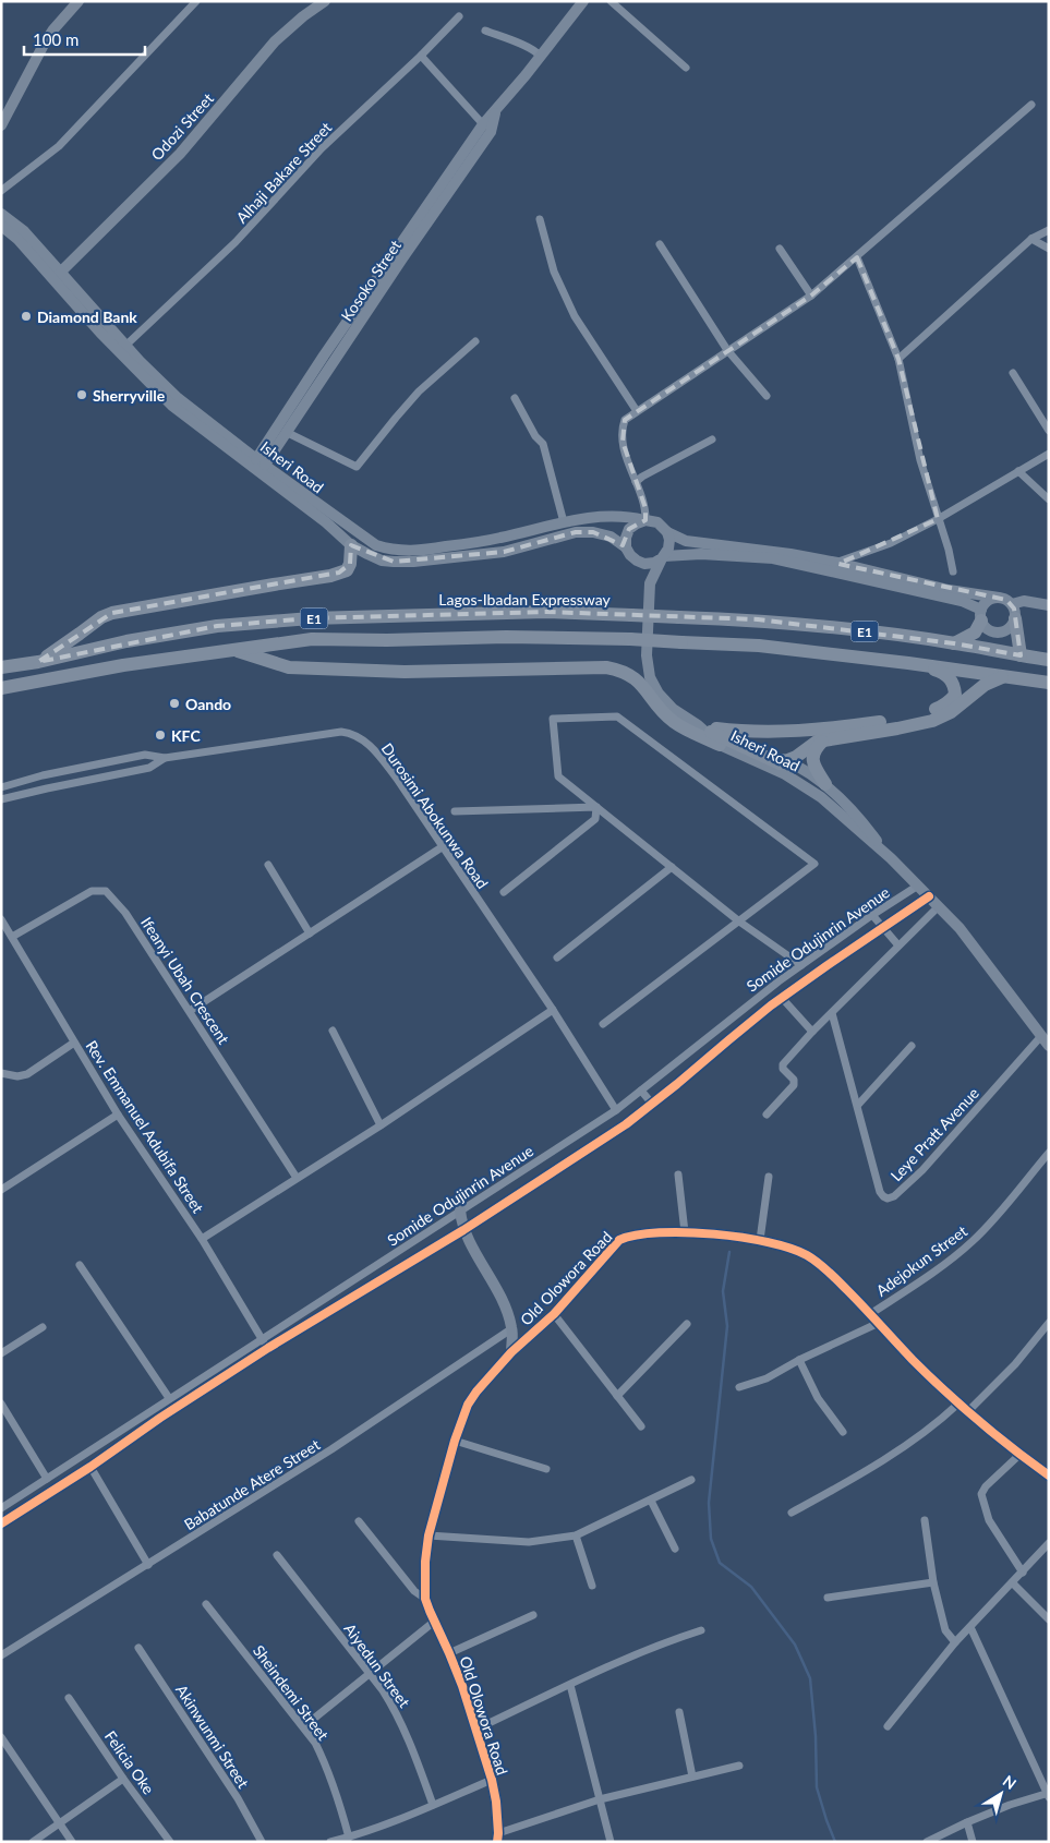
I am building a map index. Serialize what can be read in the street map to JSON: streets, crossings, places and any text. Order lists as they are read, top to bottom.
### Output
{
  "streets": {
    "highway": ["Lagos-Ibadan Expressway", "E1"],
    "main road": [
      "Odozi Street",
      "Kosoko Street",
      "Isheri Road",
      "Old Olowora Road"
    ],
    "street": [
      "Alhaji Bakare Street",
      "Durosimi Abokunwa Road",
      "Somide Odujinrin Avenue",
      "Ifeanyi Ubah Crescent",
      "Rev. Emmanuel Adubifa Street",
      "Leye Pratt Avenue",
      "Adejokun Street",
      "Babatunde Atere Street",
      "Aiyedun Street",
      "Sheindemi Street",
      "Akinwunmi Street",
      "Felicia Oke"
    ]
  },
  "crossings": [
    ["Odozi Street", "Isheri Road"],
    ["Alhaji Bakare Street", "Isheri Road"],
    ["Kosoko Street", "Isheri Road"],
    ["Isheri Road", "Somide Odujinrin Avenue"],
    ["Isheri Road", "Leye Pratt Avenue"],
    ["Durosimi Abokunwa Road", "Somide Odujinrin Avenue"],
    ["Somide Odujinrin Avenue", "Rev. Emmanuel Adubifa Street"],
    ["Ifeanyi Ubah Crescent", "Rev. Emmanuel Adubifa Street"],
    ["Adejokun Street", "Old Olowora Road"]
  ],
  "places": [
    "Diamond Bank",
    "Sherryville",
    "Oando",
    "KFC"
  ],
  "scale_bar": "100 m",
  "north": "top right"
}
